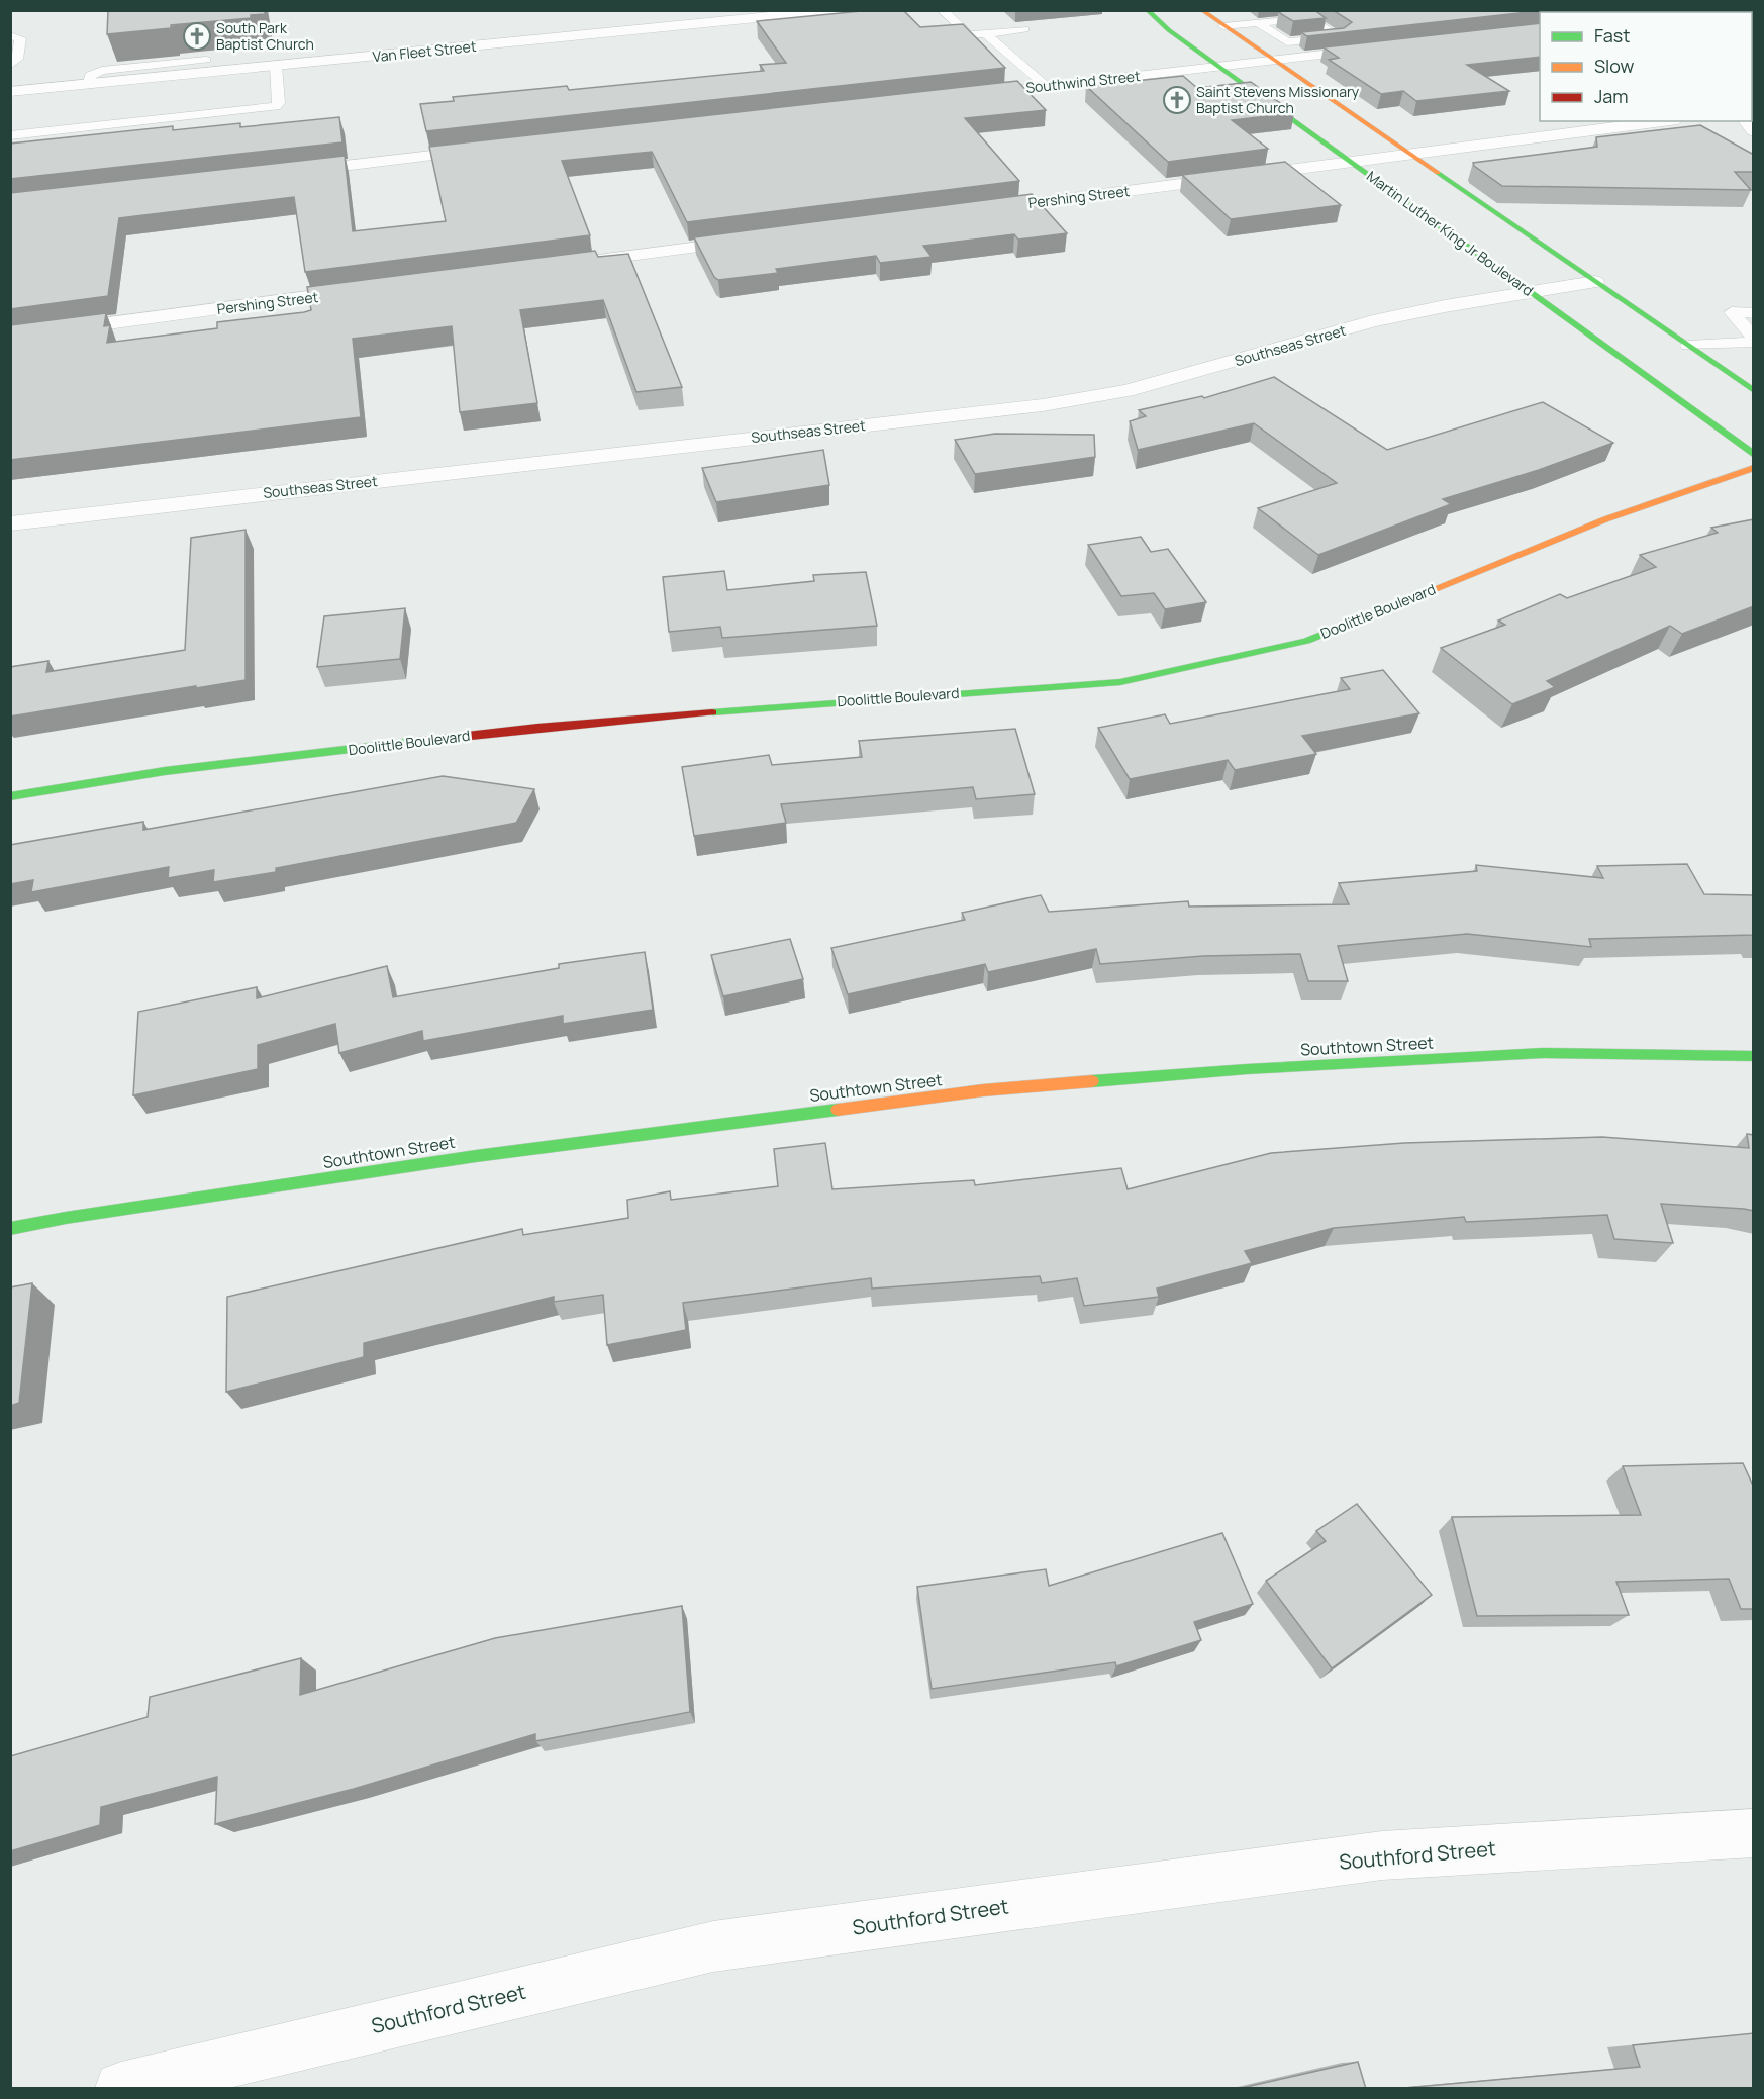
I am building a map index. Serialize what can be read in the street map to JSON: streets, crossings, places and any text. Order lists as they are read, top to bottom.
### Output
{
  "streets": {
    "main road": ["Martin Luther King Jr Boulevard", "Doolittle Boulevard", "Southtown Street"],
    "street": [
      "Van Fleet Street",
      "Southwind Street",
      "Pershing Street",
      "Southseas Street",
      "Southford Street"
    ]
  },
  "crossings": [
    ["Southwind Street", "Martin Luther King Jr Boulevard"],
    ["Pershing Street", "Martin Luther King Jr Boulevard"],
    ["Martin Luther King Jr Boulevard", "Southseas Street"]
  ],
  "places": {
    "church": ["South Park Baptist Church", "Saint Stevens Missionary Baptist Church"]
  },
  "legend": ["Fast", "Slow", "Jam"]
}
